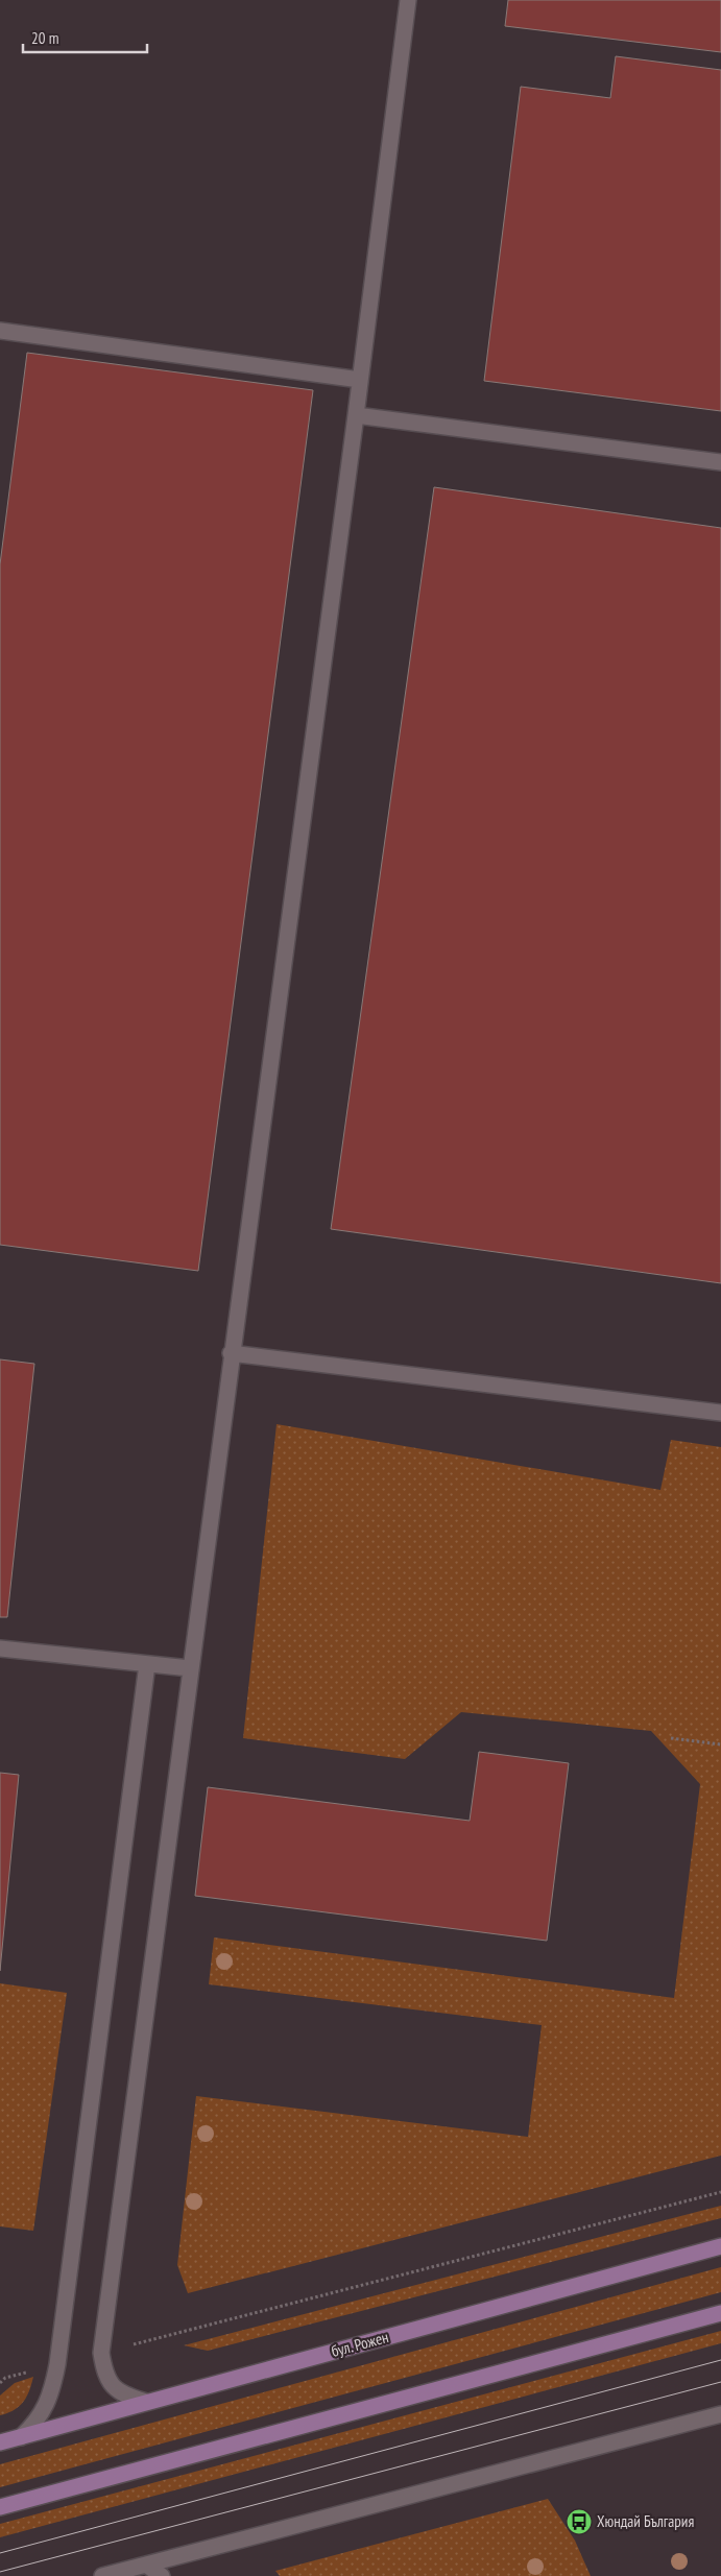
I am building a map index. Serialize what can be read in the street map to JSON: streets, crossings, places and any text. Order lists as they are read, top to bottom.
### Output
{
  "streets": {
    "main road": ["бул. Рожен"]
  },
  "places": {
    "bus stop": ["Хюндай България"]
  },
  "scale_bar": "20 m"
}
